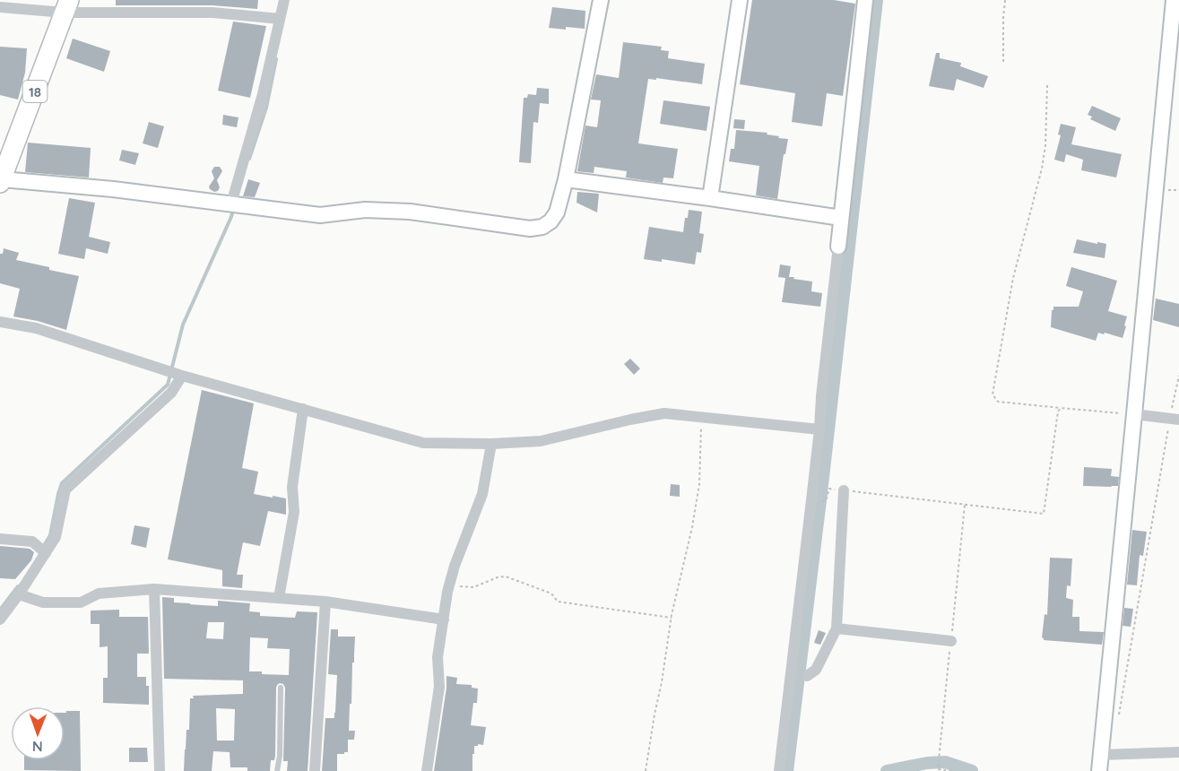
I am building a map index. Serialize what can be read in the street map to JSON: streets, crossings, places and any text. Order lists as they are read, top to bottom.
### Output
{
  "streets": {
    "highway": ["18"]
  },
  "north": "bottom"
}
